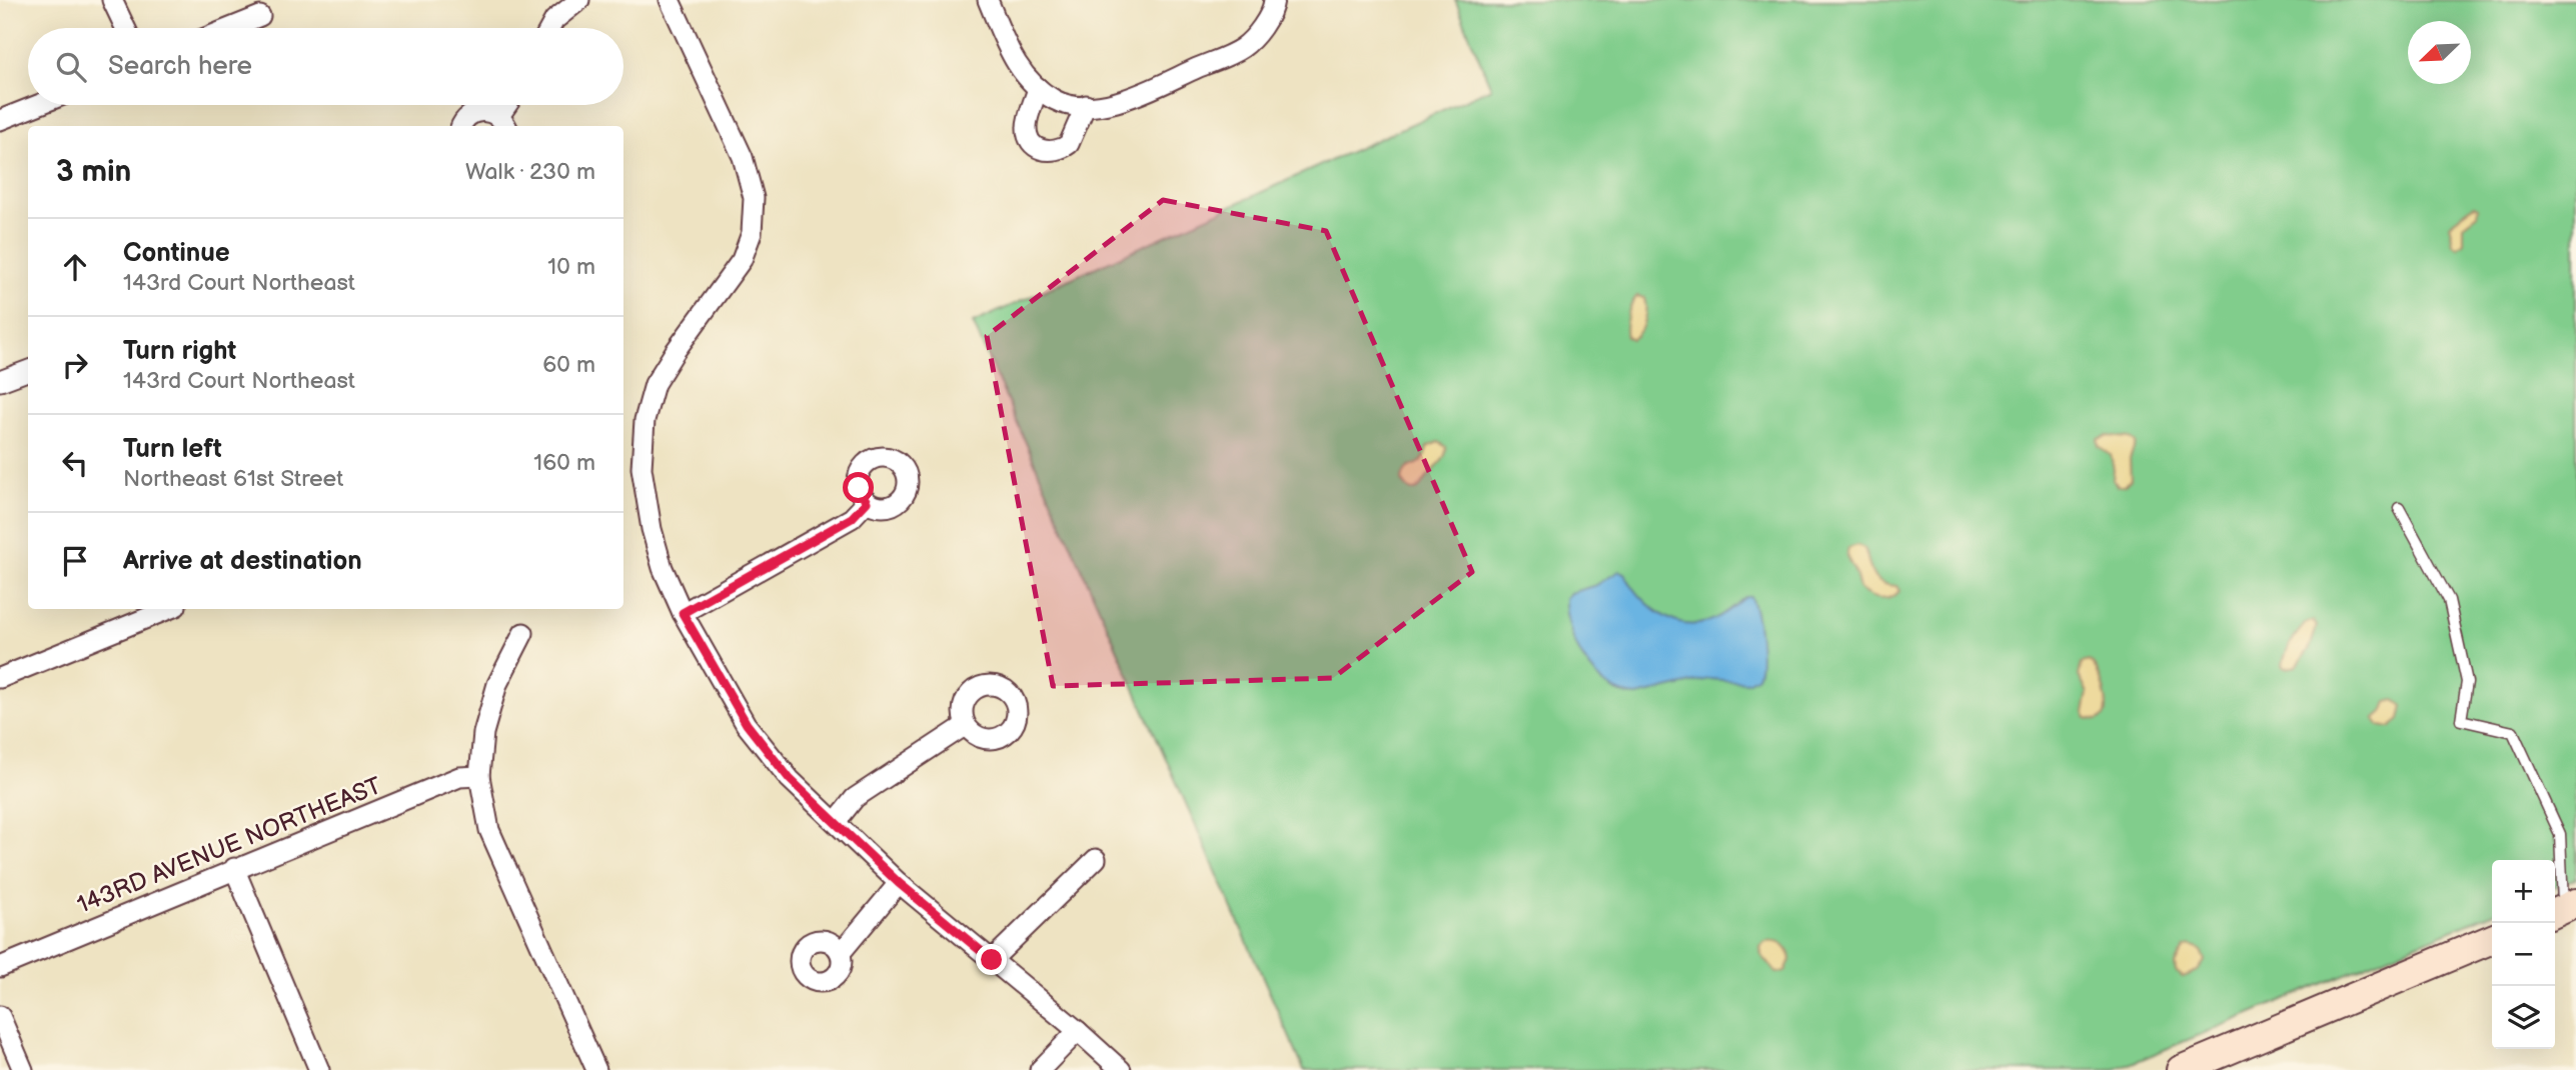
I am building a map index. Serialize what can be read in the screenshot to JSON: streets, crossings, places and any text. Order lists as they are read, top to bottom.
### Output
{
  "streets": {
    "street": ["143RD AVENUE NORTHEAST"]
  },
  "north": "bottom left",
  "page": {
    "search": "Search here",
    "heading": ["3 min", "Walk · 230 m"],
    "list": [
      ["Continue", "143rd Court Northeast", "10 m"],
      ["Turn right", "143rd Court Northeast", "60 m"],
      ["Turn left", "Northeast 61st Street", "160 m"],
      "Arrive at destination"
    ],
    "map_buttons": ["+", "−"]
  }
}
